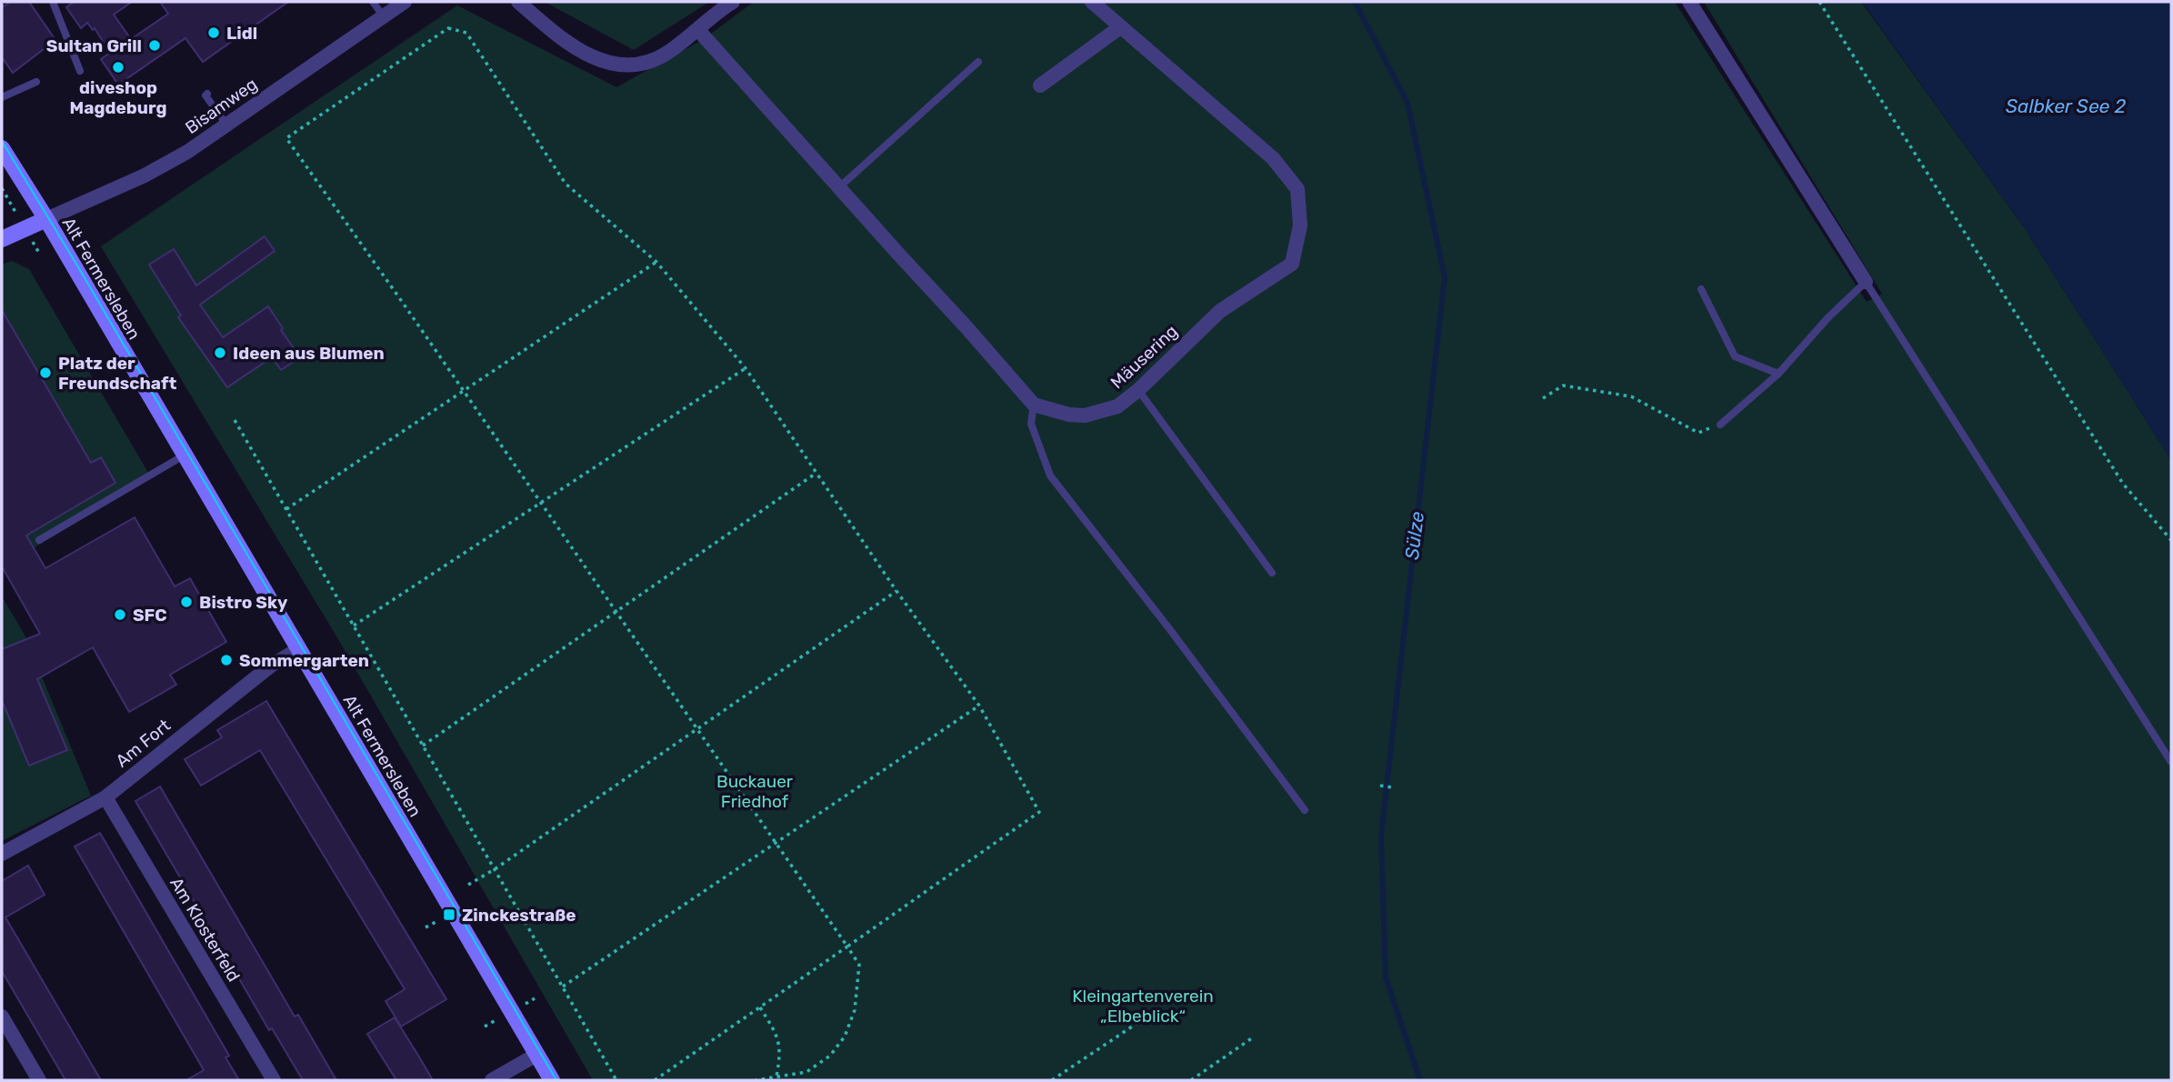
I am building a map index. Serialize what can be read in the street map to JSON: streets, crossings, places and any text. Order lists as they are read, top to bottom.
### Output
{
  "streets": {
    "main road": ["Alt Fermersleben"],
    "street": [
      "Bisamweg",
      "Mäusering",
      "Am Fort",
      "Am Klosterfeld"
    ]
  },
  "crossings": [
    ["Bisamweg", "Alt Fermersleben"],
    ["Alt Fermersleben", "Am Fort"],
    ["Am Fort", "Am Klosterfeld"]
  ],
  "water": ["Salbker See 2", "Sülze"],
  "parks": ["Buckauer Friedhof", "Kleingartenverein „Elbeblick“"],
  "places": {
    "other": [
      "Lidl",
      "Sultan Grill",
      "diveshop Magdeburg",
      "Ideen aus Blumen",
      "Platz der Freundschaft",
      "Bistro Sky",
      "SFC",
      "Sommergarten"
    ],
    "transit": ["Zinckestraße"]
  }
}
